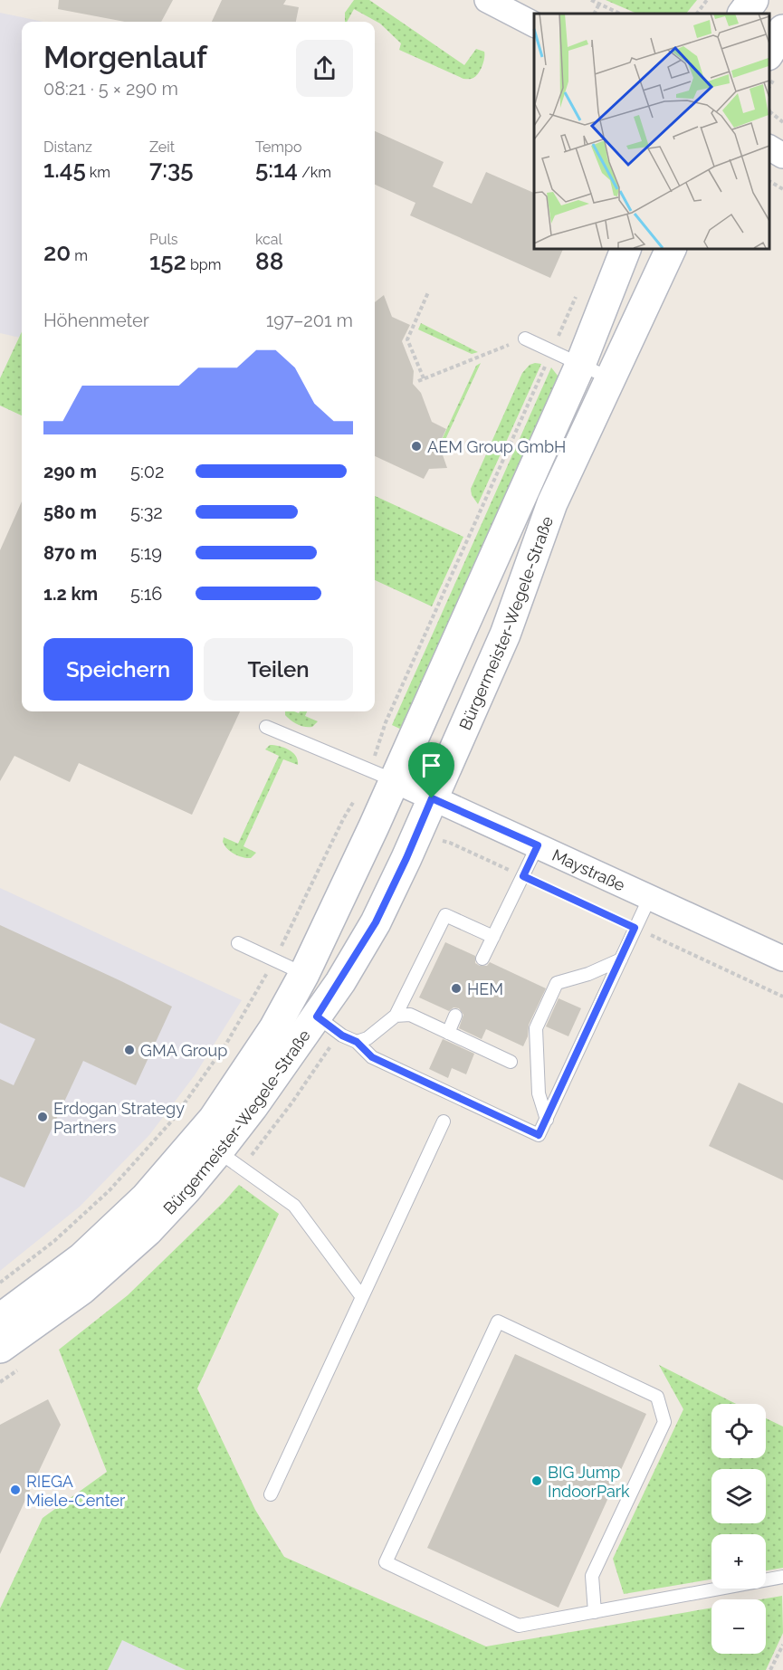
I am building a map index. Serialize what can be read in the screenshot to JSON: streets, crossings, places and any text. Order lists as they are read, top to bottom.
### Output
{
  "streets": {
    "main road": ["Bürgermeister-Wegele-Straße"],
    "street": ["Maystraße"]
  },
  "crossings": [
    ["Bürgermeister-Wegele-Straße", "Maystraße"]
  ],
  "places": [
    "AEM Group GmbH",
    "HEM",
    "GMA Group",
    "Erdogan Strategy Partners",
    "BIG Jump IndoorPark",
    "RIEGA Miele-Center"
  ],
  "page": {
    "heading": ["Morgenlauf", "08:21 · 5 × 290 m"],
    "stats": [
      ["Distanz", "1.45 km"],
      ["Zeit", "7:35"],
      ["Tempo", "5:14 /km"],
      ["20 m"],
      ["Puls", "152 bpm"],
      ["kcal", "88"]
    ],
    "chart": ["Höhenmeter", "197–201 m"],
    "list": [
      {
        "name": "290 m",
        "note": "5:02"
      },
      {
        "name": "580 m",
        "note": "5:32"
      },
      {
        "name": "870 m",
        "note": "5:19"
      },
      {
        "name": "1.2 km",
        "note": "5:16"
      }
    ],
    "buttons": ["Speichern", "Teilen"],
    "map_buttons": ["+", "−"]
  }
}
